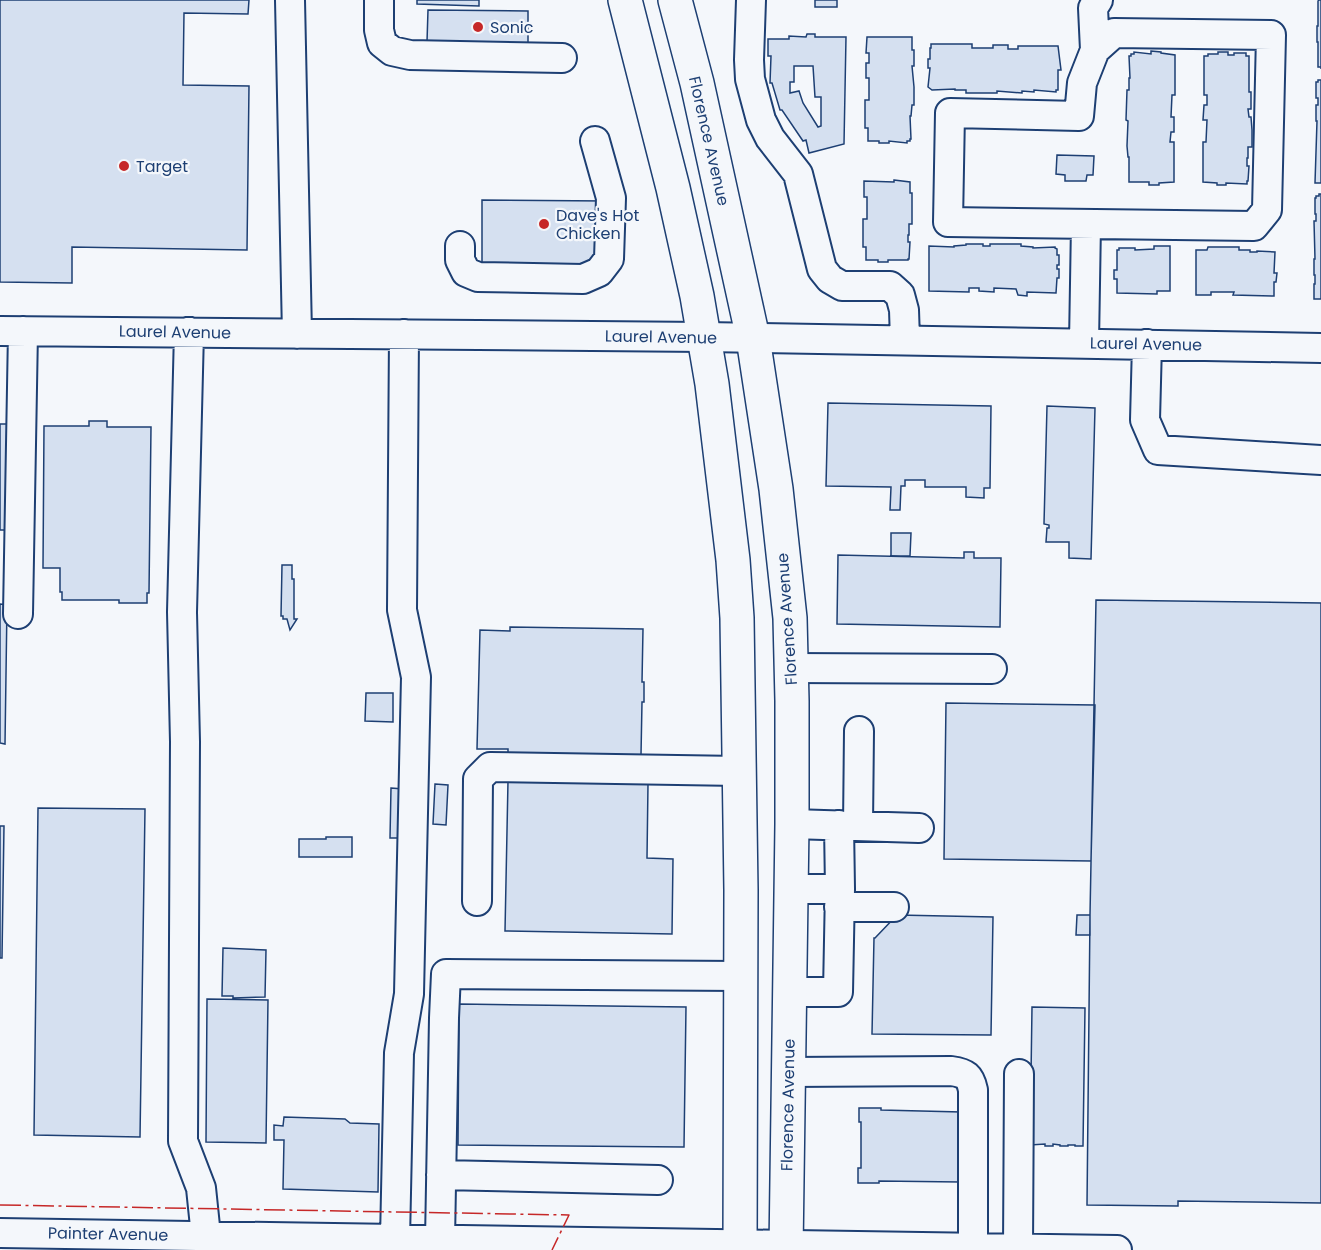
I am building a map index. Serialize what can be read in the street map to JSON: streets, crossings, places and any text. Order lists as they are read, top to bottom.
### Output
{
  "streets": {
    "main road": ["Florence Avenue"],
    "street": ["Laurel Avenue", "Painter Avenue"]
  },
  "crossings": [
    ["Florence Avenue", "Laurel Avenue"],
    ["Florence Avenue", "Painter Avenue"]
  ],
  "places": ["Sonic", "Target", "Dave's Hot Chicken"]
}
